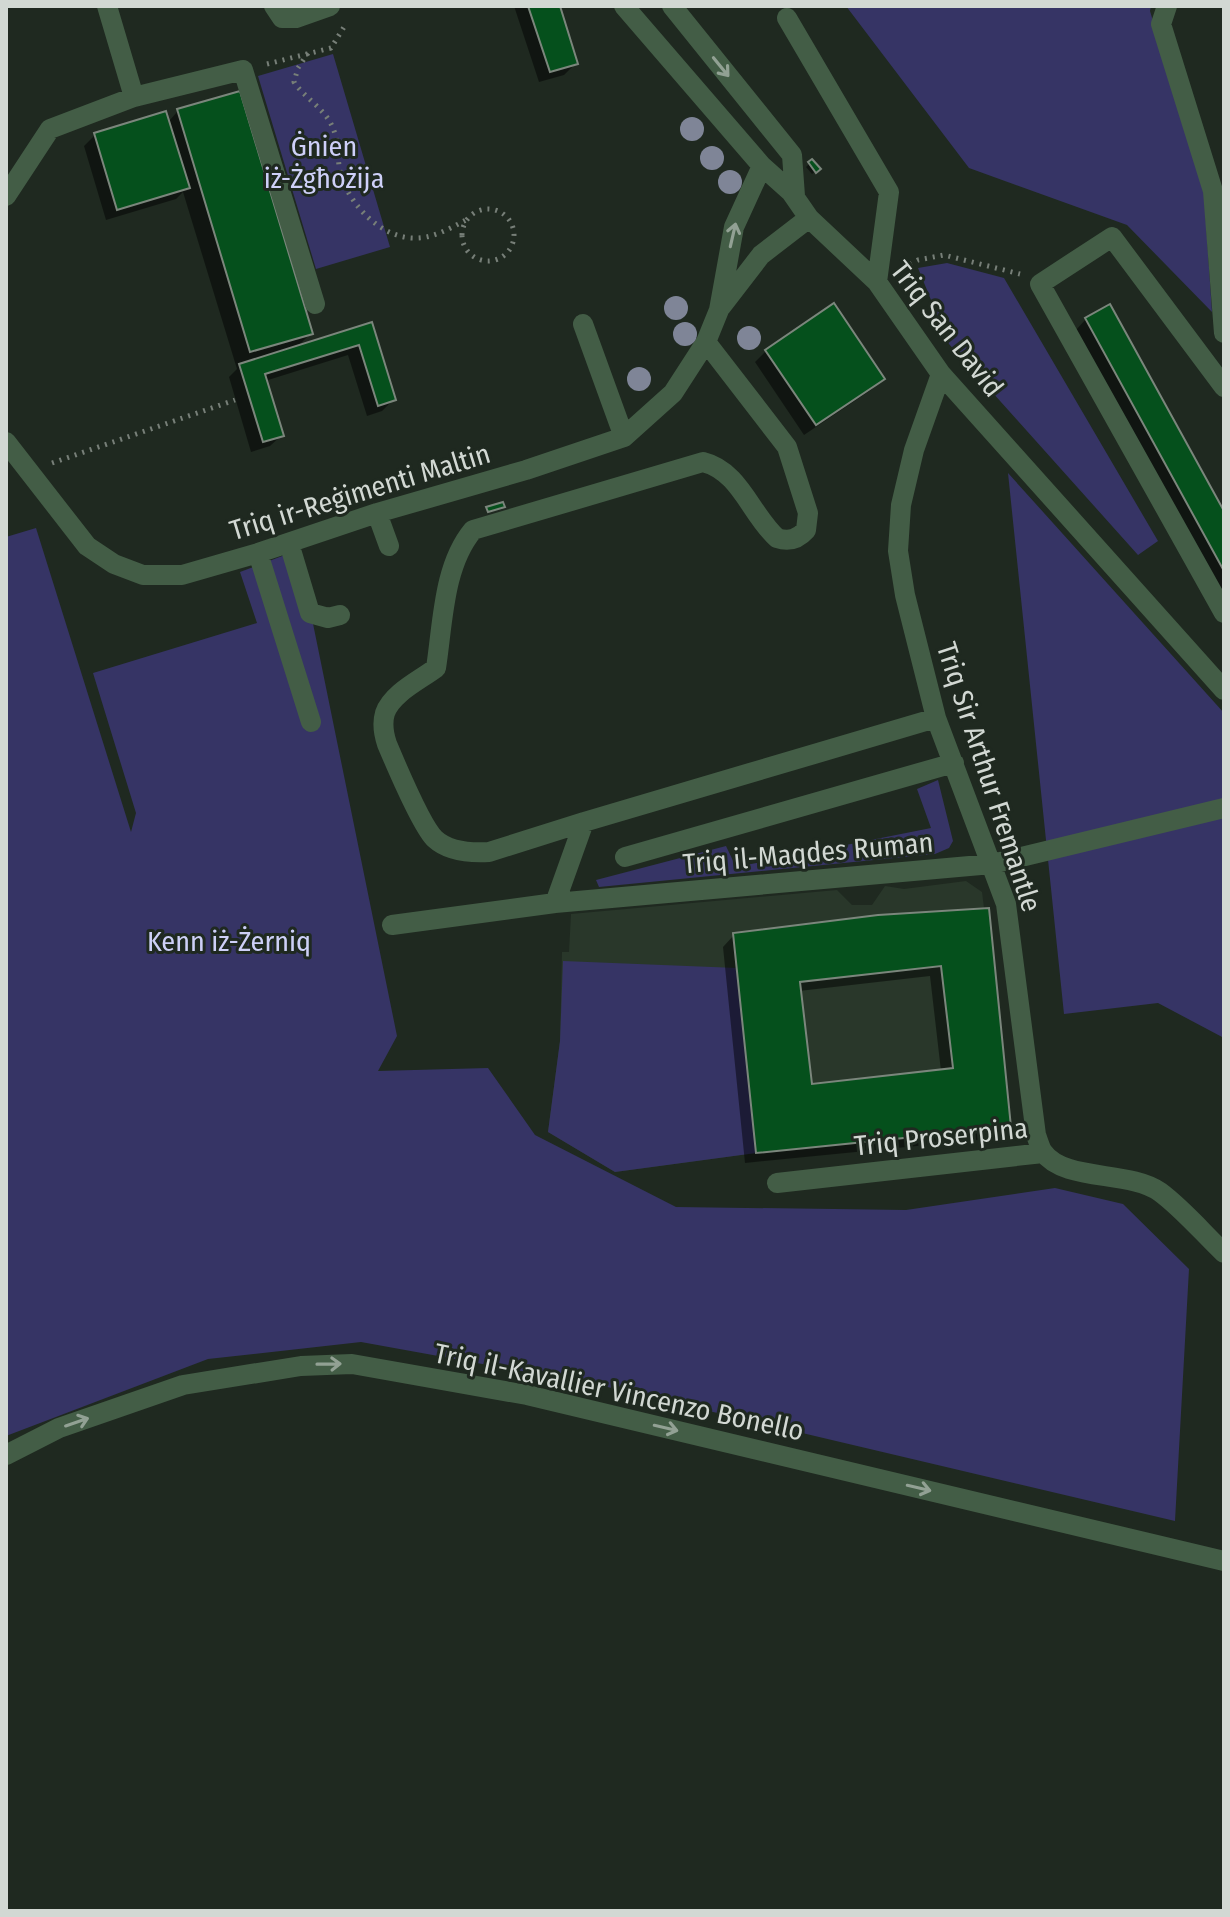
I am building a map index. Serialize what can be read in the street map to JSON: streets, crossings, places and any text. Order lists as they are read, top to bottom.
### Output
{
  "streets": {
    "street": [
      "Triq San David",
      "Triq ir-Reġimenti Maltin",
      "Triq Sir Arthur Fremantle",
      "Triq il-Maqdes Ruman",
      "Triq Proserpina",
      "Triq il-Kavallier Vincenzo Bonello"
    ]
  },
  "crossings": [
    ["Triq San David", "Triq ir-Reġimenti Maltin"],
    ["Triq San David", "Triq Sir Arthur Fremantle"],
    ["Triq Sir Arthur Fremantle", "Triq il-Maqdes Ruman"],
    ["Triq Sir Arthur Fremantle", "Triq Proserpina"]
  ],
  "one_way": ["Triq il-Kavallier Vincenzo Bonello"],
  "parks": ["Ġnien iż-Żgħożija", "Kenn iż-Żerniq"]
}
